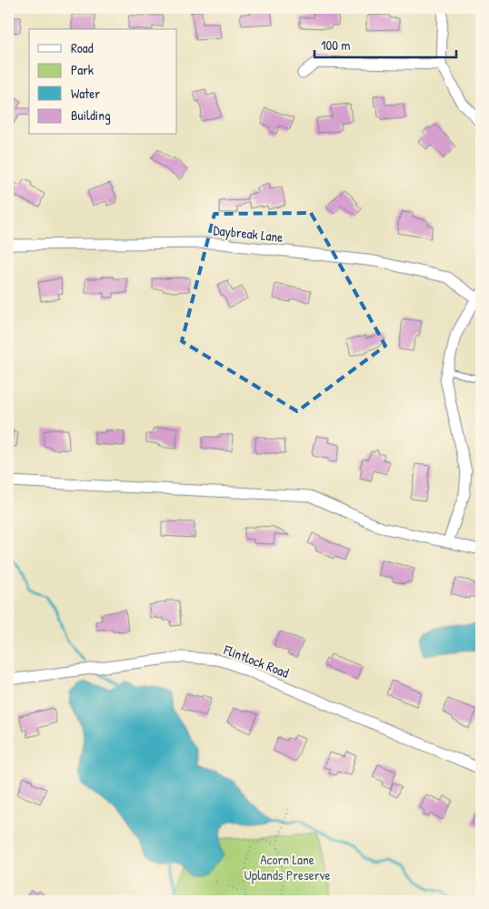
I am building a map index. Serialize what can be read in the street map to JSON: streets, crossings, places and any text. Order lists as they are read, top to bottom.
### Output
{
  "streets": {
    "street": ["Daybreak Lane", "Flintlock Road"]
  },
  "parks": ["Acorn Lane Uplands Preserve"],
  "legend": [
    "Road",
    "Park",
    "Water",
    "Building"
  ],
  "scale_bar": "100 m"
}
